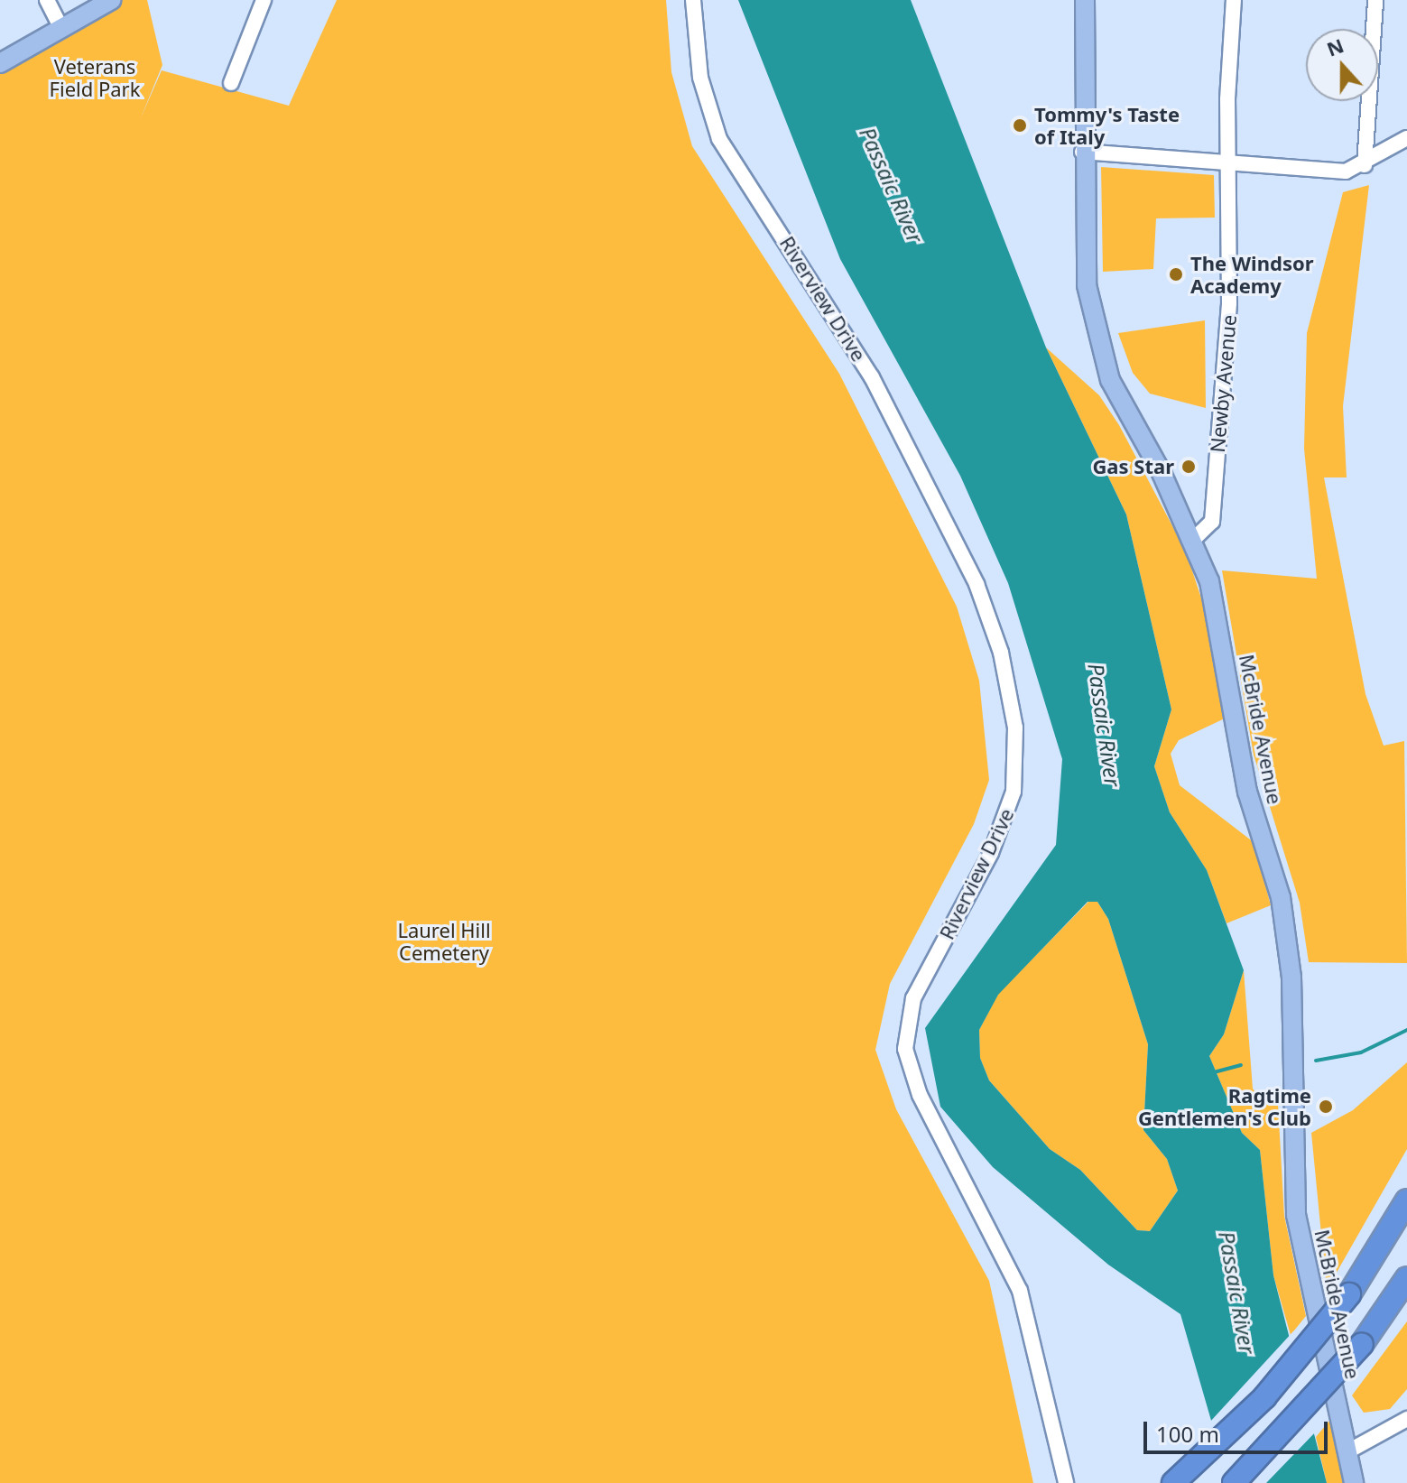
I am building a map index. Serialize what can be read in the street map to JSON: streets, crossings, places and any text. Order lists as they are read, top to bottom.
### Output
{
  "streets": {
    "main road": ["McBride Avenue"],
    "street": ["Riverview Drive", "Newby Avenue"]
  },
  "crossings": [
    ["Newby Avenue", "McBride Avenue"]
  ],
  "water": ["Passaic River"],
  "parks": ["Veterans Field Park", "Laurel Hill Cemetery"],
  "places": [
    "Tommy's Taste of Italy",
    "The Windsor Academy",
    "Gas Star",
    "Ragtime Gentlemen's Club"
  ],
  "scale_bar": "100 m",
  "north": "top"
}
